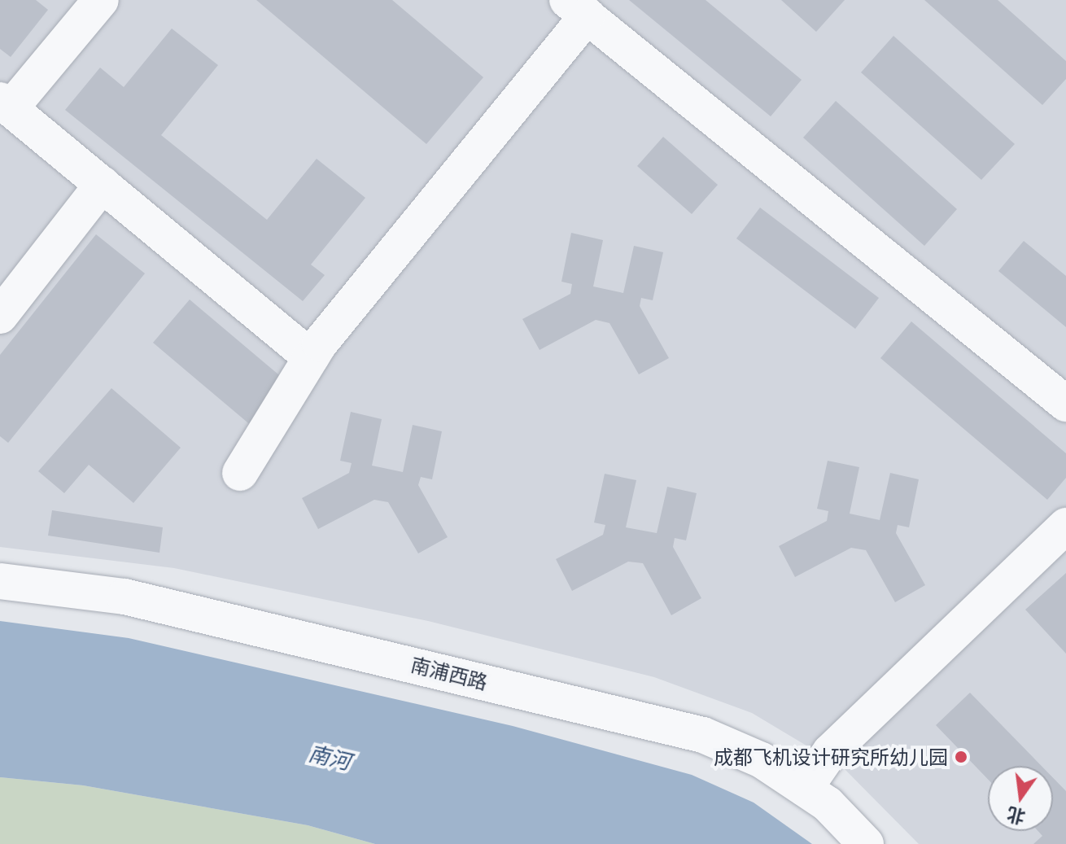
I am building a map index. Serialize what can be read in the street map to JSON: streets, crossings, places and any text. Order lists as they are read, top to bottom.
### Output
{
  "streets": {
    "street": ["南浦西路"]
  },
  "water": ["南河"],
  "places": ["成都飞机设计研究所幼儿园"],
  "north": "bottom"
}
